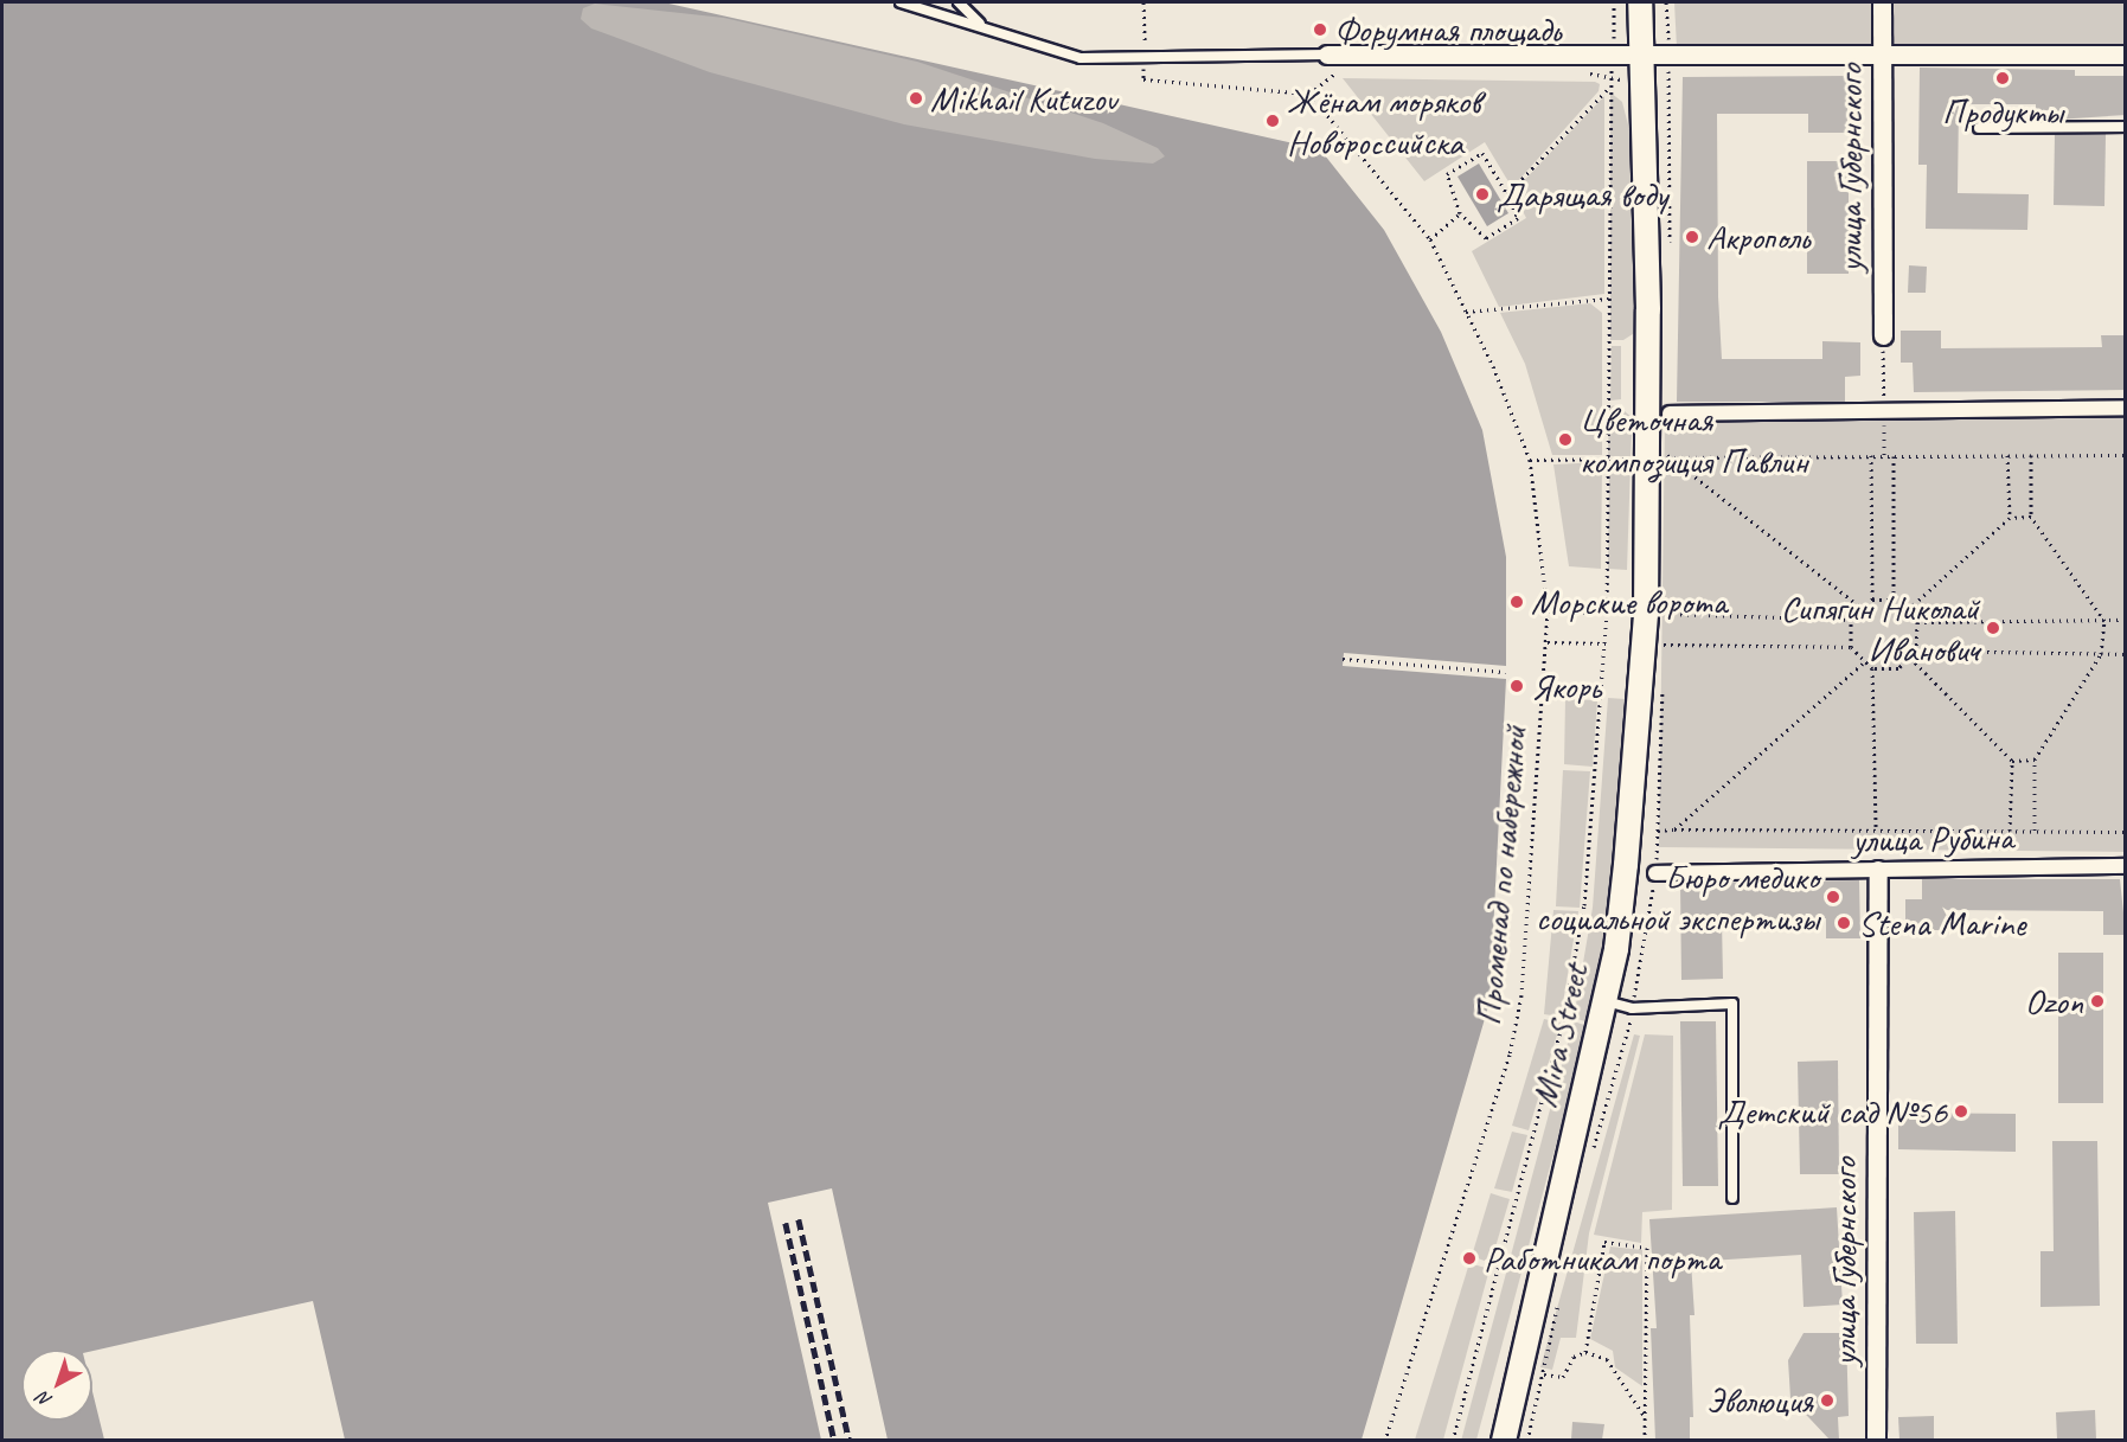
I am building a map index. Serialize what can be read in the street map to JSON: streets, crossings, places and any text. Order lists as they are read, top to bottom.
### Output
{
  "streets": {
    "street": ["улица Губернского", "улица Рубина", "Mira Street"],
    "path": ["Променад по набережной"]
  },
  "crossings": [
    ["улица Губернского", "улица Рубина"]
  ],
  "places": [
    "Форумная площадь",
    "Продукты",
    "Mikhail Kutuzov",
    "Жёнам моряков Новороссийска",
    "Дарящая воду",
    "Акрополь",
    "Цветочная композиция Павлин",
    "Морские ворота",
    "Сипягин Николай Иванович",
    "Якорь",
    "Бюро медико социальной экспертизы",
    "Stena Marine",
    "Ozon",
    "Детский сад №56",
    "Работникам порта",
    "Эволюция"
  ],
  "north": "bottom left"
}
